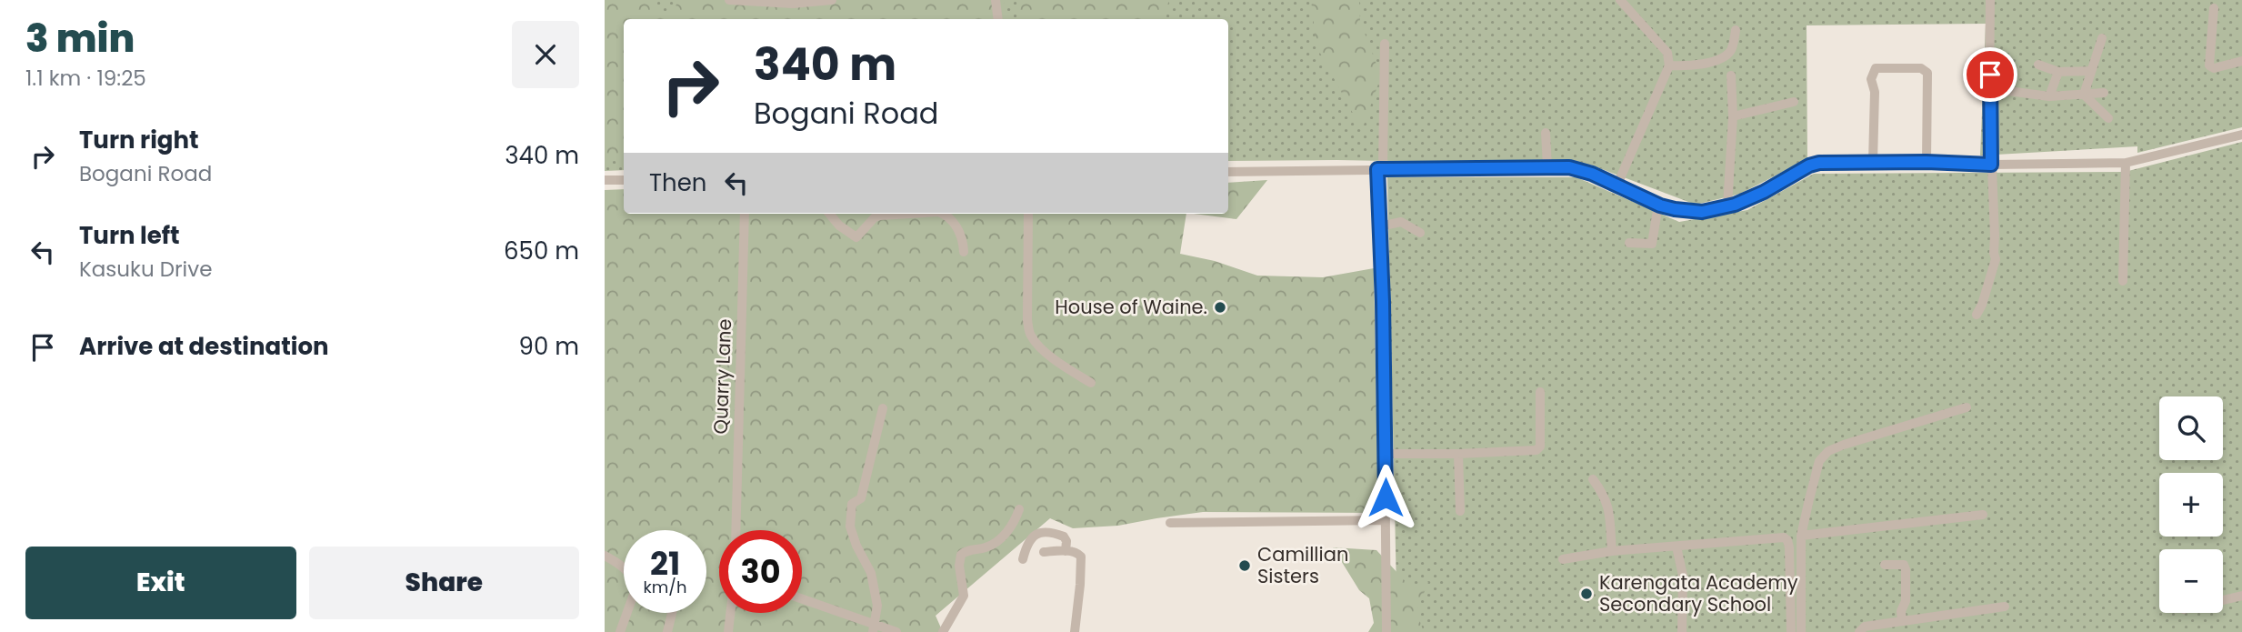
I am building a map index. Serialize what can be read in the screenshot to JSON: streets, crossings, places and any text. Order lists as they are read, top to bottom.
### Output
{
  "streets": {
    "street": ["Quarry Lane"]
  },
  "places": ["House of Waine.", "Camillian Sisters", "Karengata Academy Secondary School"],
  "page": {
    "heading": ["3 min", "1.1 km · 19:25"],
    "turn": ["340 m", "Bogani Road"],
    "list": [
      {
        "name": "Turn right",
        "note": "Bogani Road",
        "value": "340 m"
      },
      {
        "name": "Turn left",
        "note": "Kasuku Drive",
        "value": "650 m"
      },
      {
        "name": "Arrive at destination",
        "value": "90 m"
      }
    ],
    "then": "Then",
    "map_buttons": ["+", "−"],
    "speed": "21 km/h",
    "limit": "30",
    "buttons": ["Exit", "Share"]
  }
}
